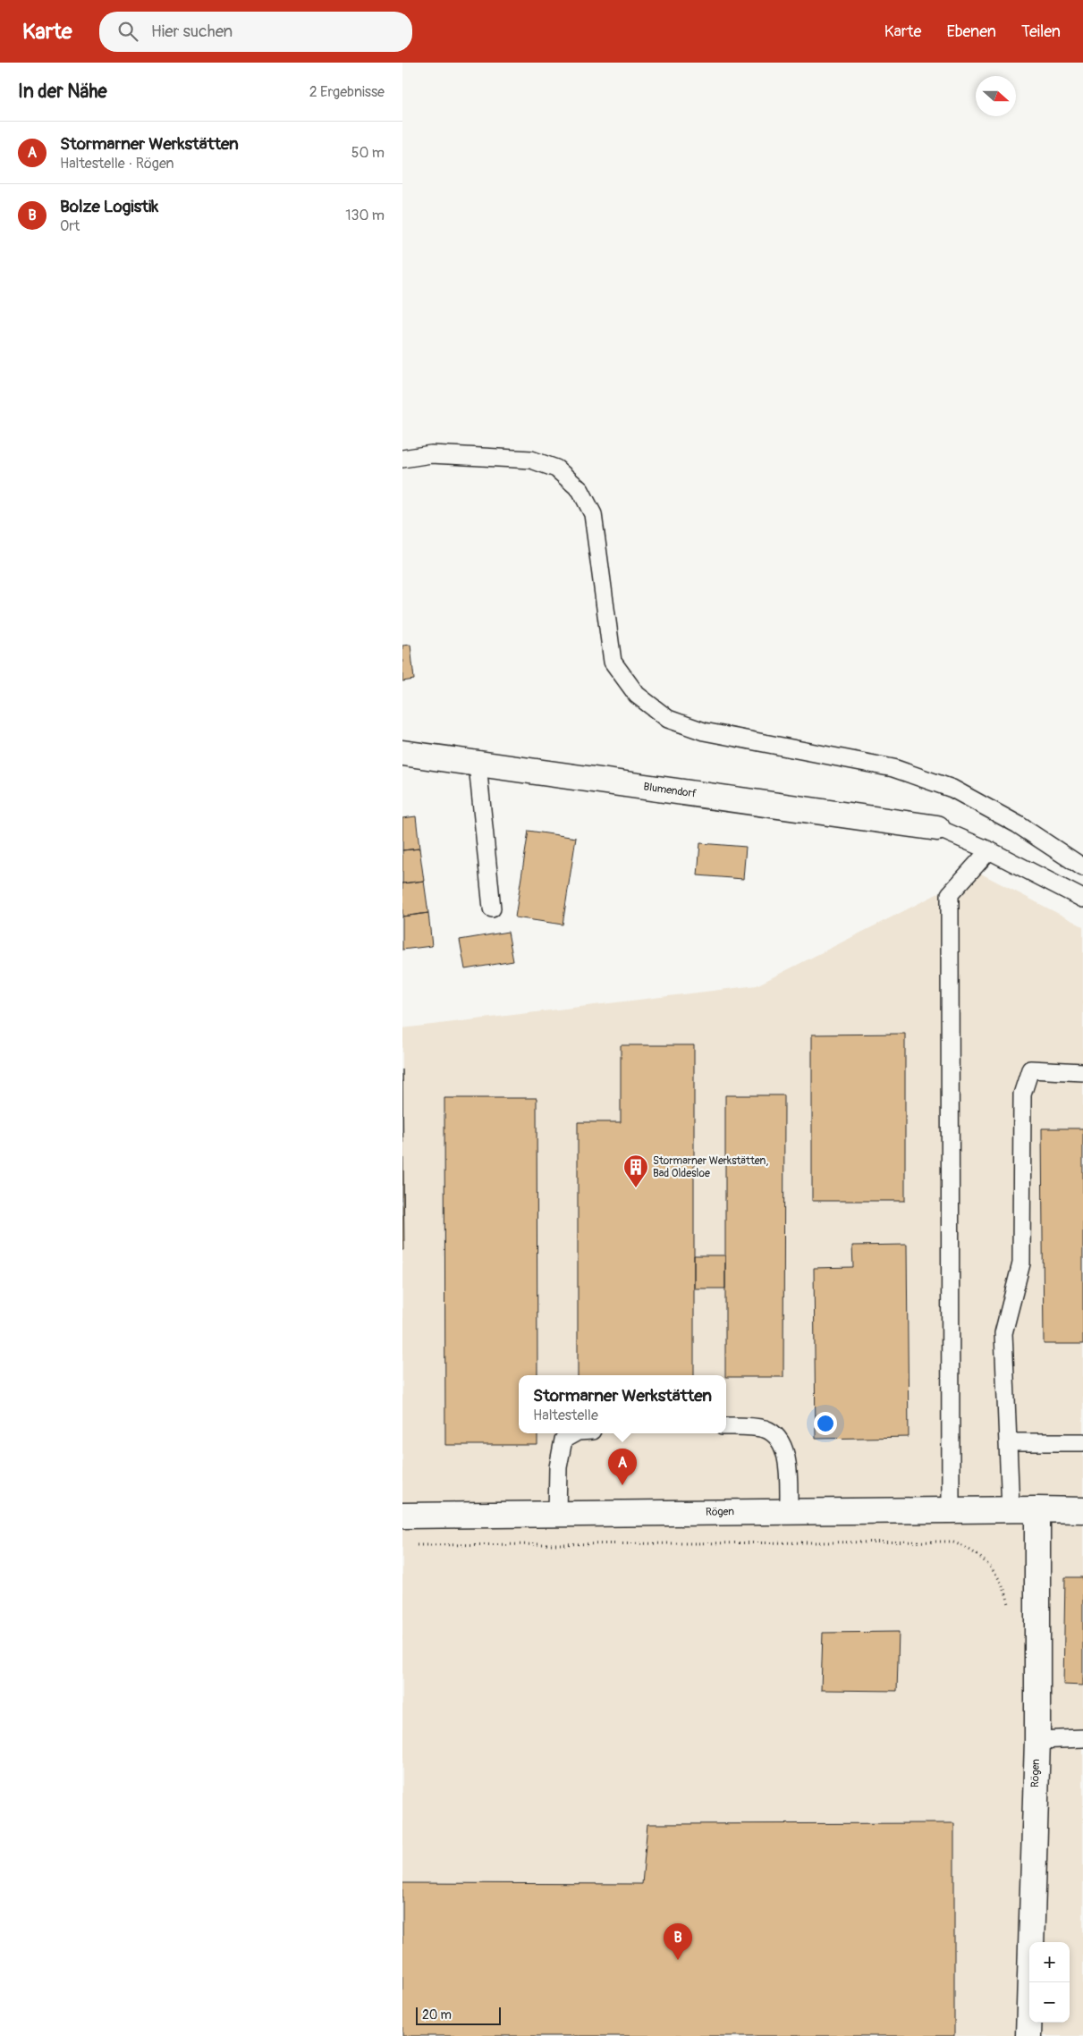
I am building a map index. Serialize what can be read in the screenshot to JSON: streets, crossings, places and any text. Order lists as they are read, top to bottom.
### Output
{
  "streets": {
    "street": ["Blumendorf", "Rögen"]
  },
  "places": {
    "building": ["Stormarner Werkstätten, Bad Oldesloe"]
  },
  "scale_bar": "20 m",
  "north": "right",
  "page": {
    "header": "Karte",
    "search": "Hier suchen",
    "nav": ["Karte", "Ebenen", "Teilen"],
    "heading": ["In der Nähe", "2 Ergebnisse"],
    "list": [
      {
        "mark": "A",
        "name": "Stormarner Werkstätten",
        "note": "Haltestelle · Rögen",
        "value": "50 m"
      },
      {
        "mark": "B",
        "name": "Bolze Logistik",
        "note": "Ort",
        "value": "130 m"
      }
    ],
    "popup": ["Stormarner Werkstätten", "Haltestelle"],
    "pins": ["A", "B"],
    "map_buttons": ["+", "−"],
    "scale": "20 m"
  }
}
